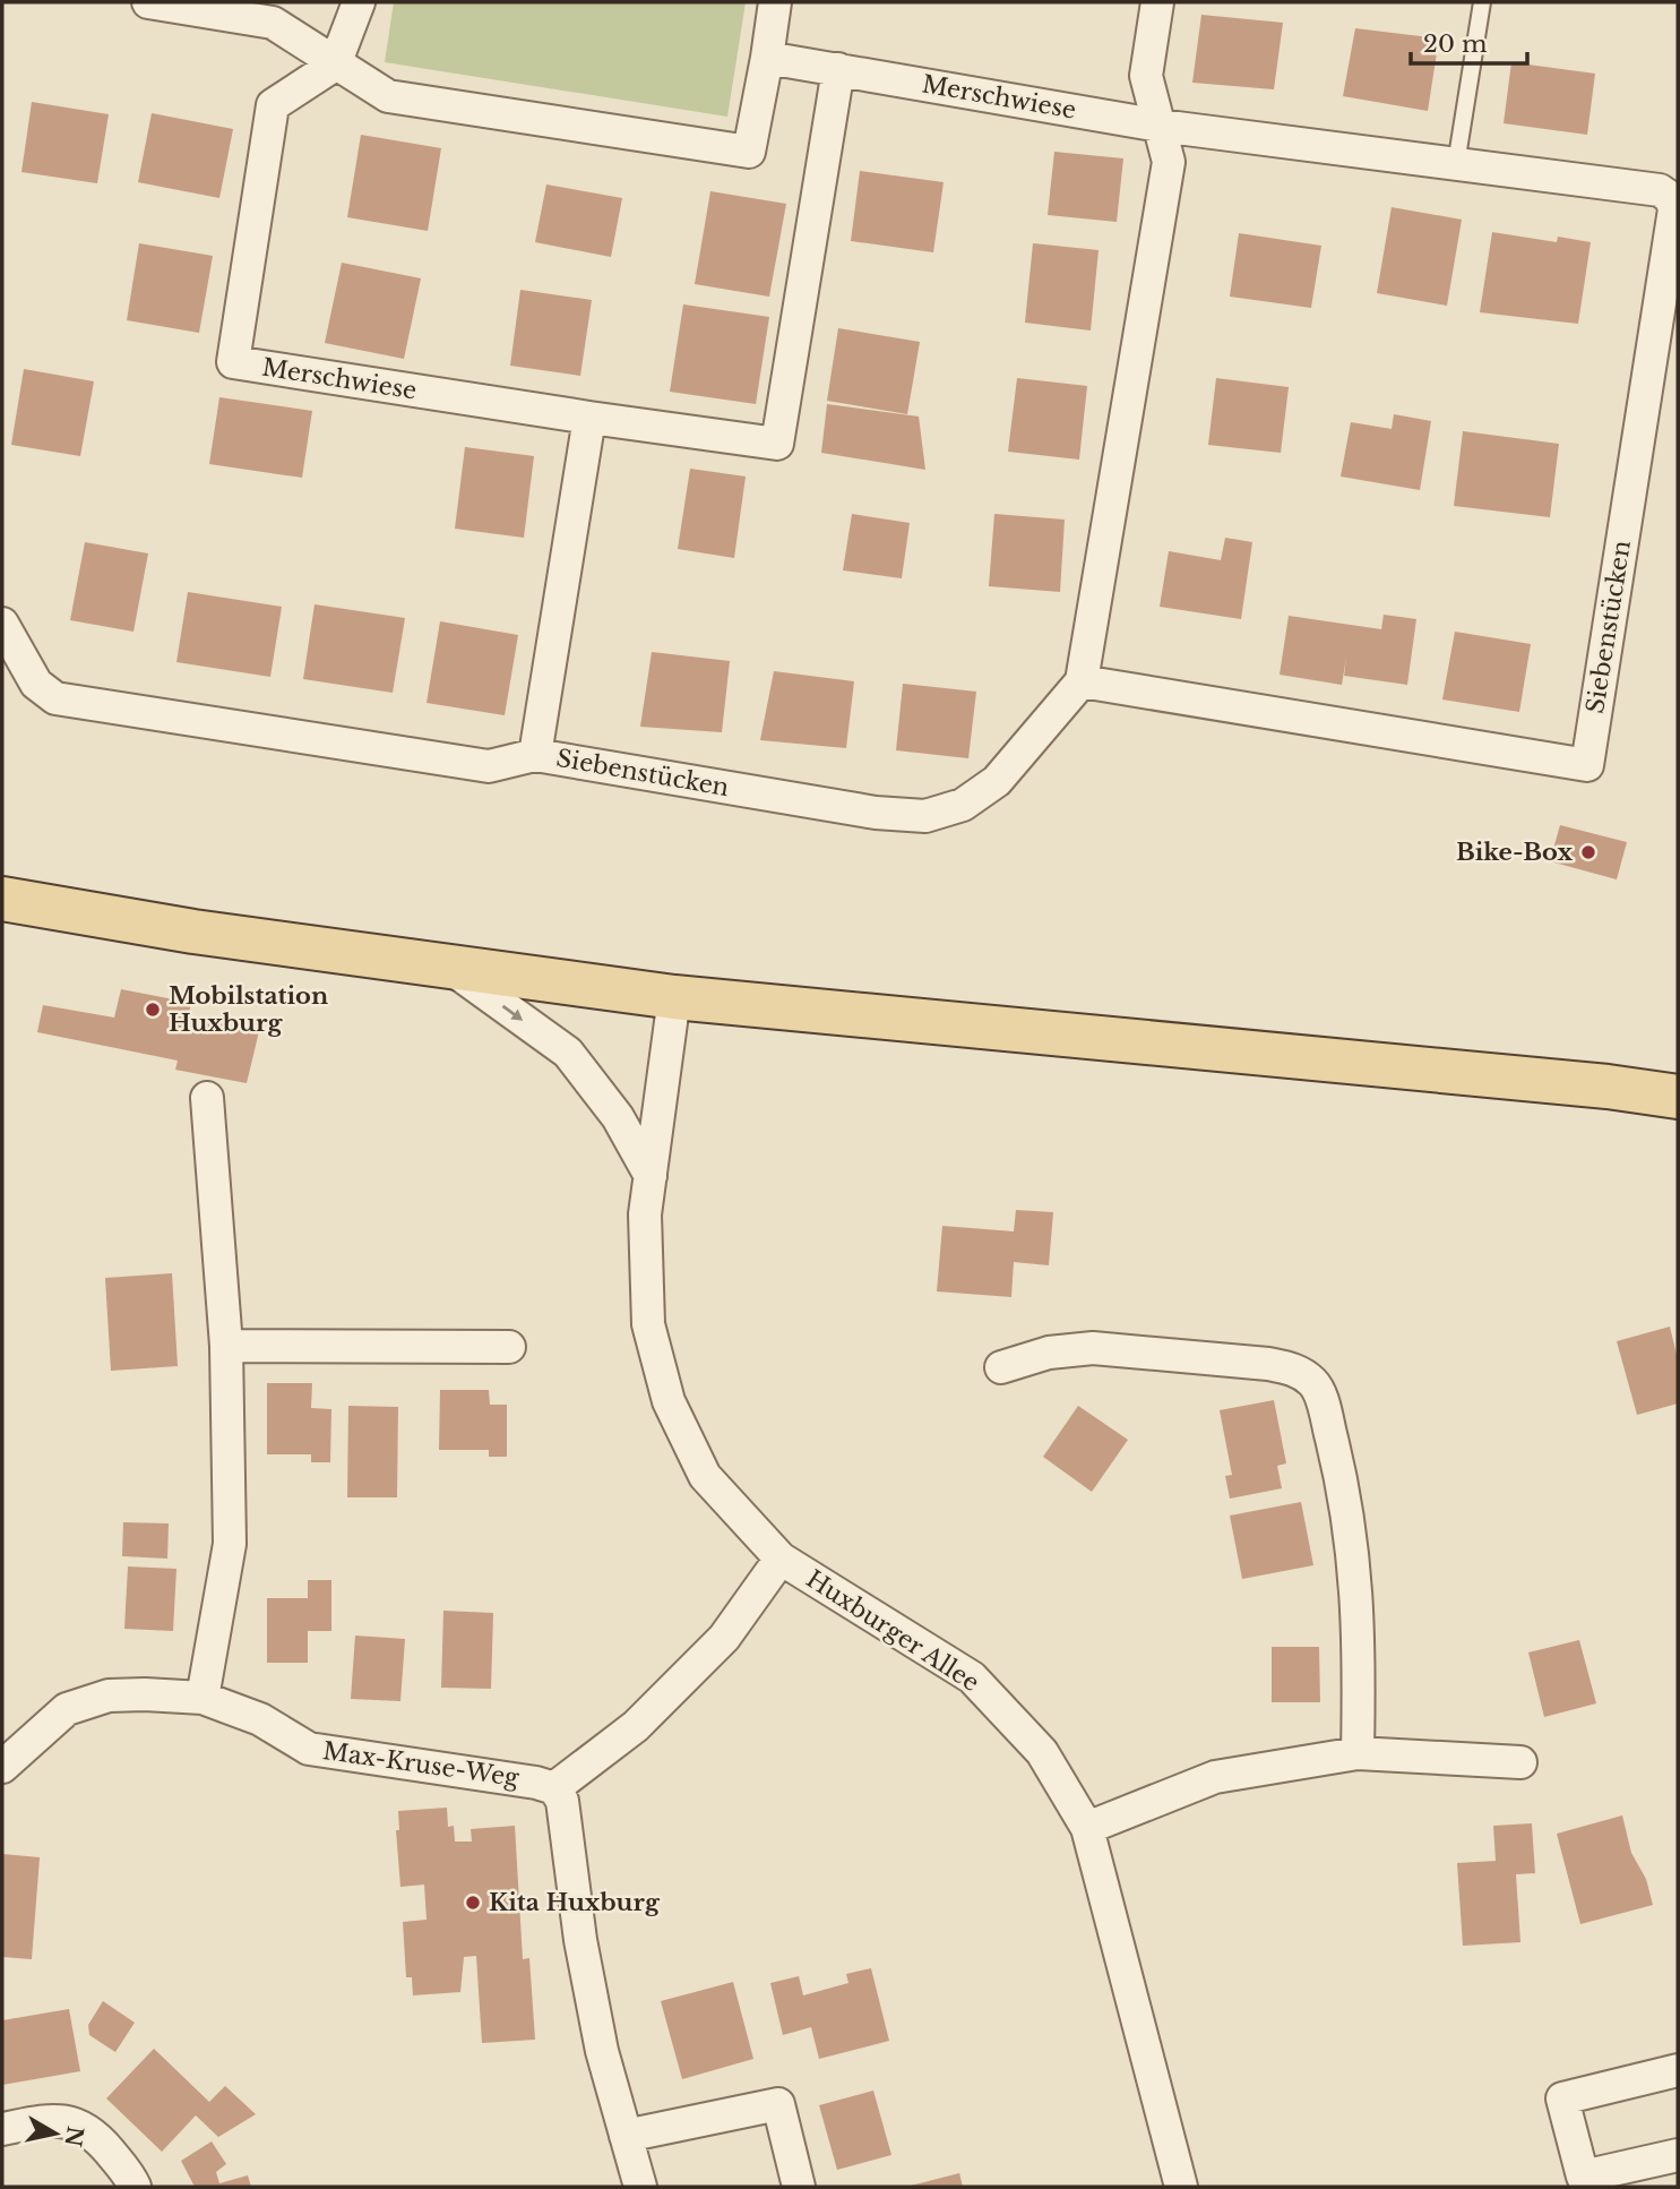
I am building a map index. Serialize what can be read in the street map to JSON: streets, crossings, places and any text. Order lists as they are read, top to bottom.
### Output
{
  "streets": {
    "street": [
      "Merschwiese",
      "Siebenstücken",
      "Huxburger Allee",
      "Max-Kruse-Weg"
    ]
  },
  "crossings": [
    ["Merschwiese", "Siebenstücken"]
  ],
  "places": ["Bike-Box", "Mobilstation Huxburg", "Kita Huxburg"],
  "scale_bar": "20 m",
  "north": "right"
}
